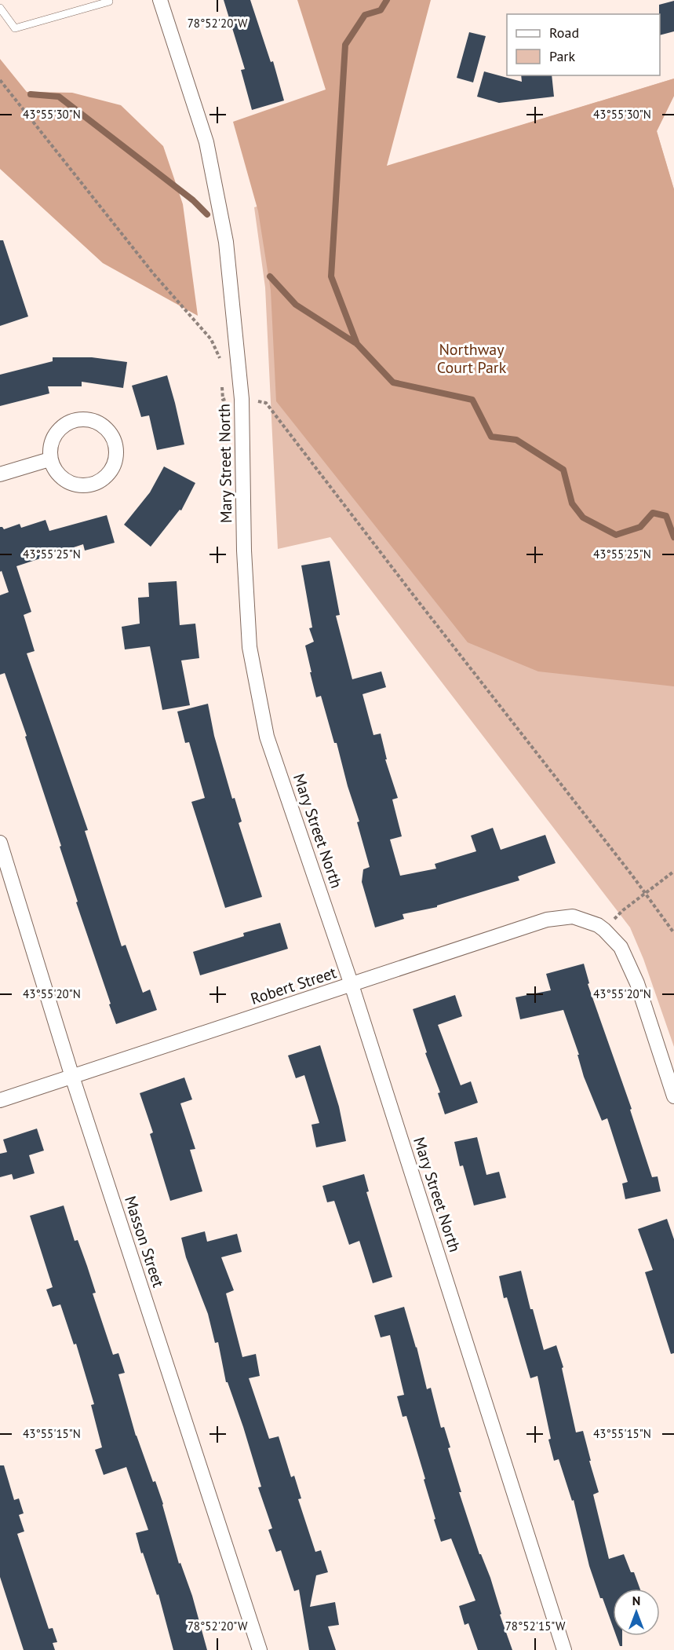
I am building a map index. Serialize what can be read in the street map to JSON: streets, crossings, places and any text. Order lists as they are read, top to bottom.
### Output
{
  "streets": {
    "street": ["Mary Street North", "Robert Street", "Masson Street"]
  },
  "crossings": [
    ["Mary Street North", "Robert Street"],
    ["Robert Street", "Masson Street"]
  ],
  "parks": ["Northway Court Park"],
  "legend": ["Road", "Park"],
  "north": "top",
  "coordinates": [
    "78°52'20\"W",
    "43°55'30\"N",
    "43°55'25\"N",
    "43°55'20\"N",
    "43°55'15\"N",
    "78°52'15\"W"
  ]
}
